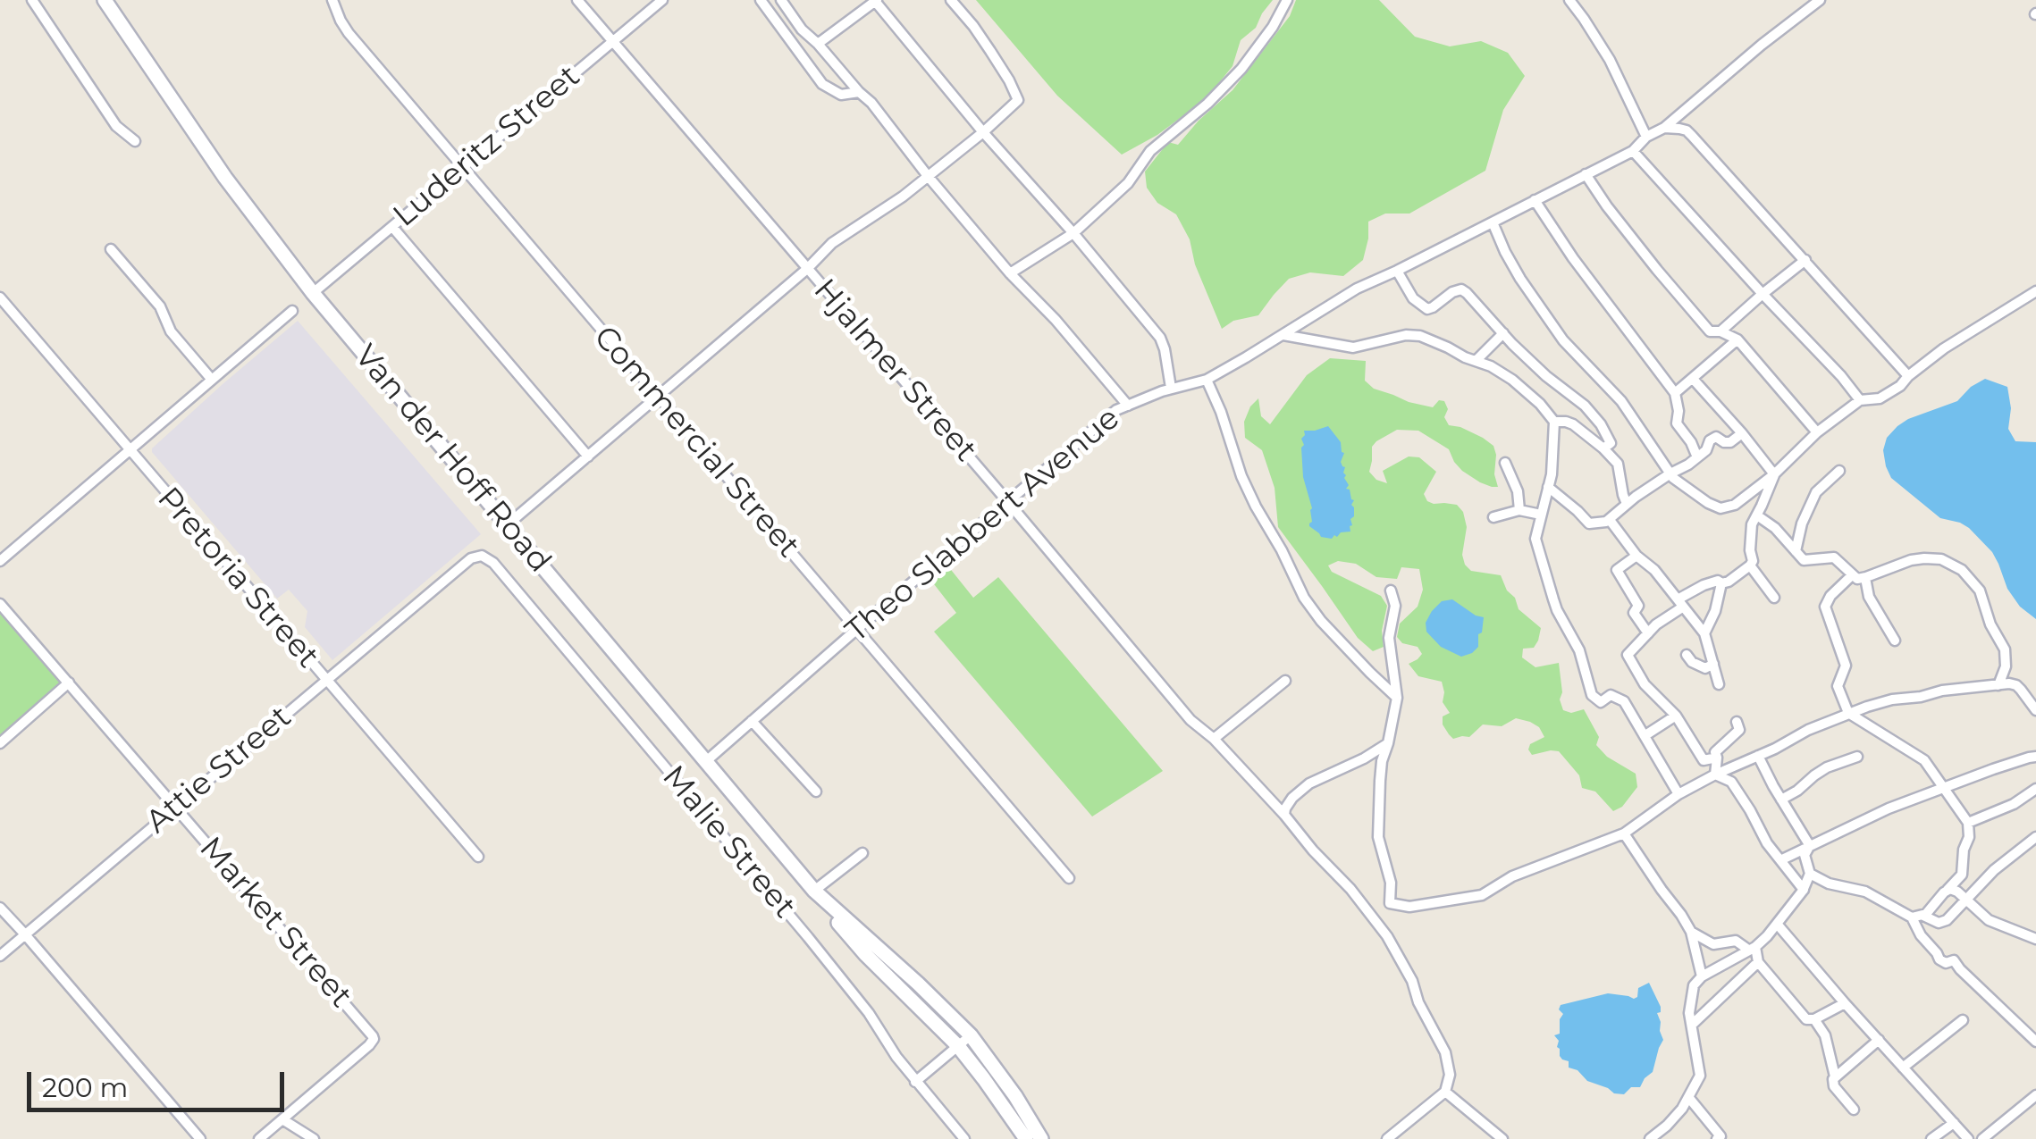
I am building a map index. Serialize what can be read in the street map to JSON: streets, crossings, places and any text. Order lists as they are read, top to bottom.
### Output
{
  "streets": {
    "main road": ["Van der Hoff Road"],
    "street": [
      "Luderitz Street",
      "Hjalmer Street",
      "Commercial Street",
      "Theo Slabbert Avenue",
      "Pretoria Street",
      "Attie Street",
      "Malie Street",
      "Market Street"
    ]
  },
  "crossings": [
    ["Luderitz Street", "Hjalmer Street"],
    ["Luderitz Street", "Commercial Street"],
    ["Luderitz Street", "Van der Hoff Road"],
    ["Hjalmer Street", "Theo Slabbert Avenue"],
    ["Commercial Street", "Theo Slabbert Avenue"],
    ["Van der Hoff Road", "Theo Slabbert Avenue"],
    ["Pretoria Street", "Attie Street"],
    ["Attie Street", "Malie Street"],
    ["Attie Street", "Market Street"]
  ],
  "scale_bar": "200 m"
}
